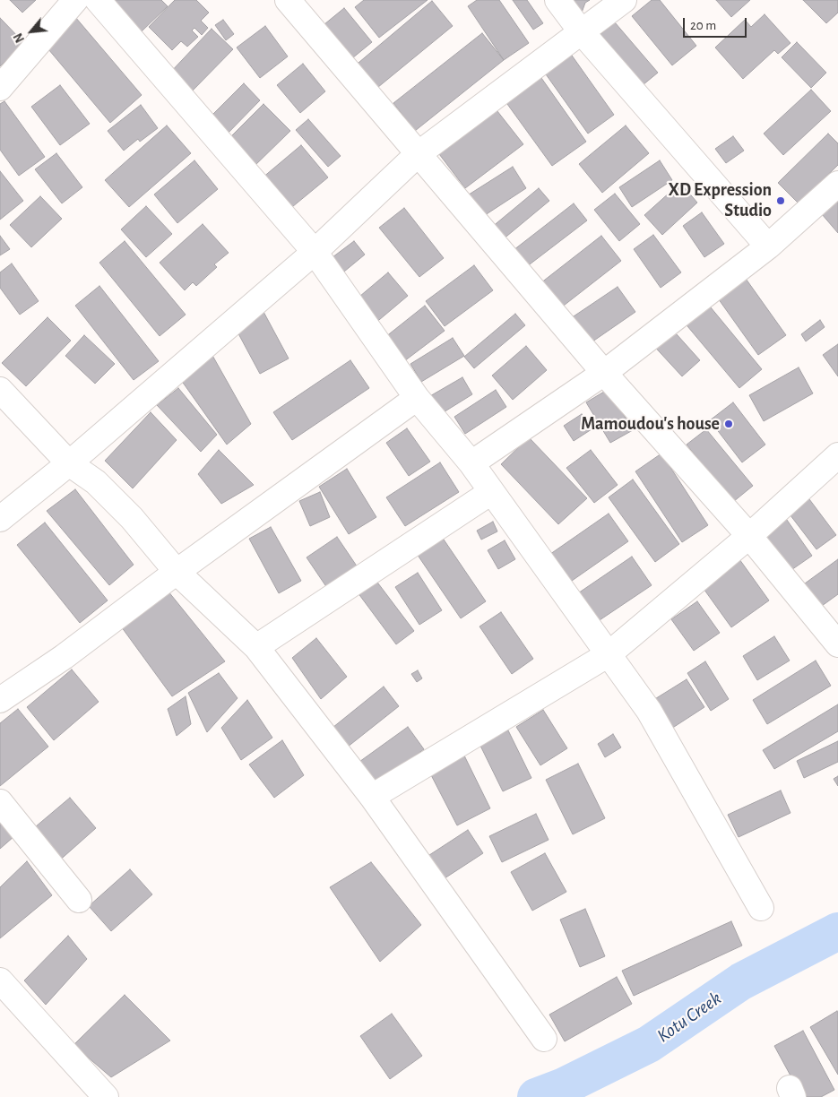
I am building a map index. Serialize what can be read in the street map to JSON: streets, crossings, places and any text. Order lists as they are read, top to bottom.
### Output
{
  "water": ["Kotu Creek"],
  "places": ["XD Expression Studio", "Mamoudou's house"],
  "scale_bar": "20 m",
  "north": "bottom left"
}
